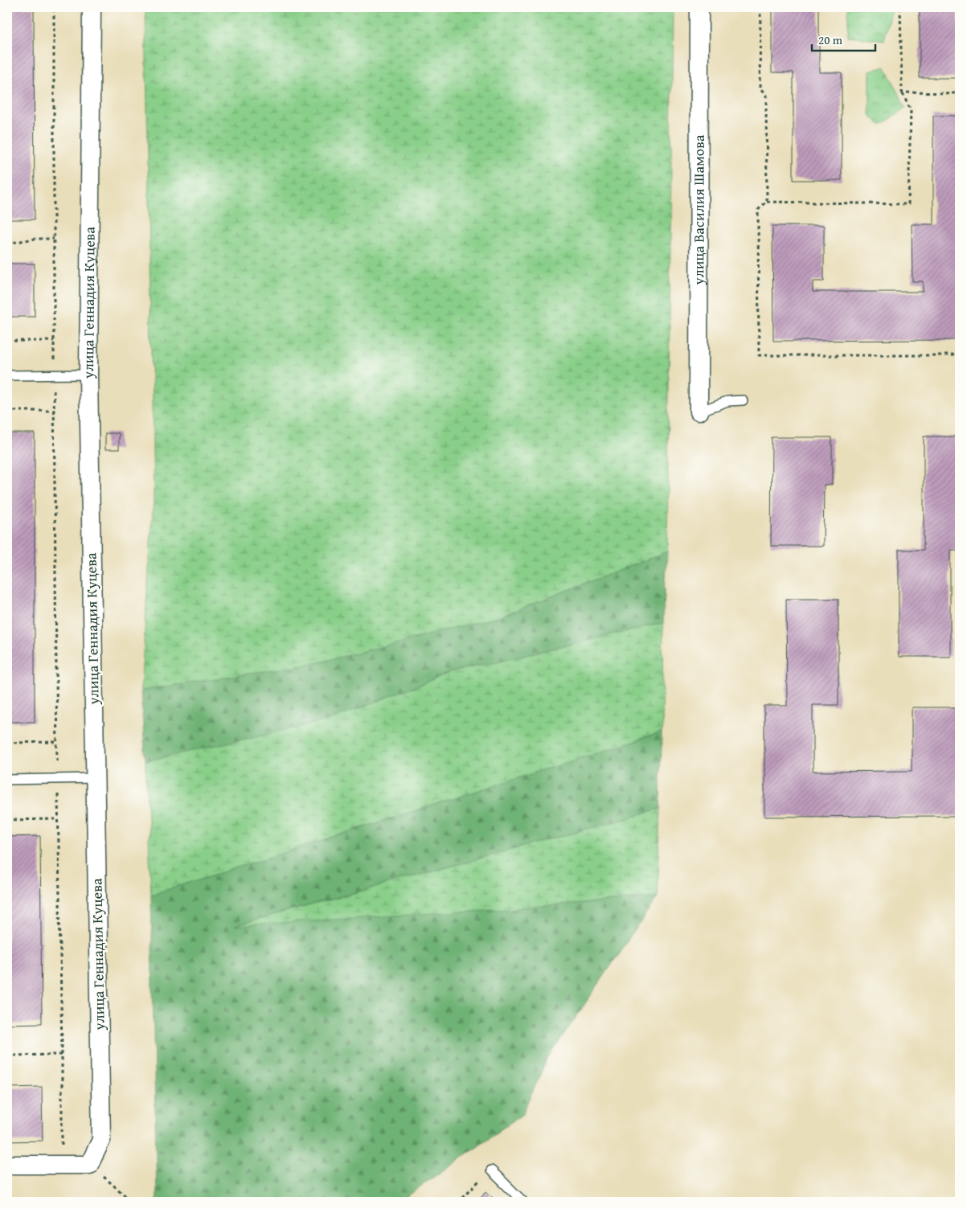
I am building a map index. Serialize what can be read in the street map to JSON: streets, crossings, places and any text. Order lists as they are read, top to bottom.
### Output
{
  "streets": {
    "street": ["улица Василия Шамова", "улица Геннадия Куцева"]
  },
  "scale_bar": "20 m"
}
